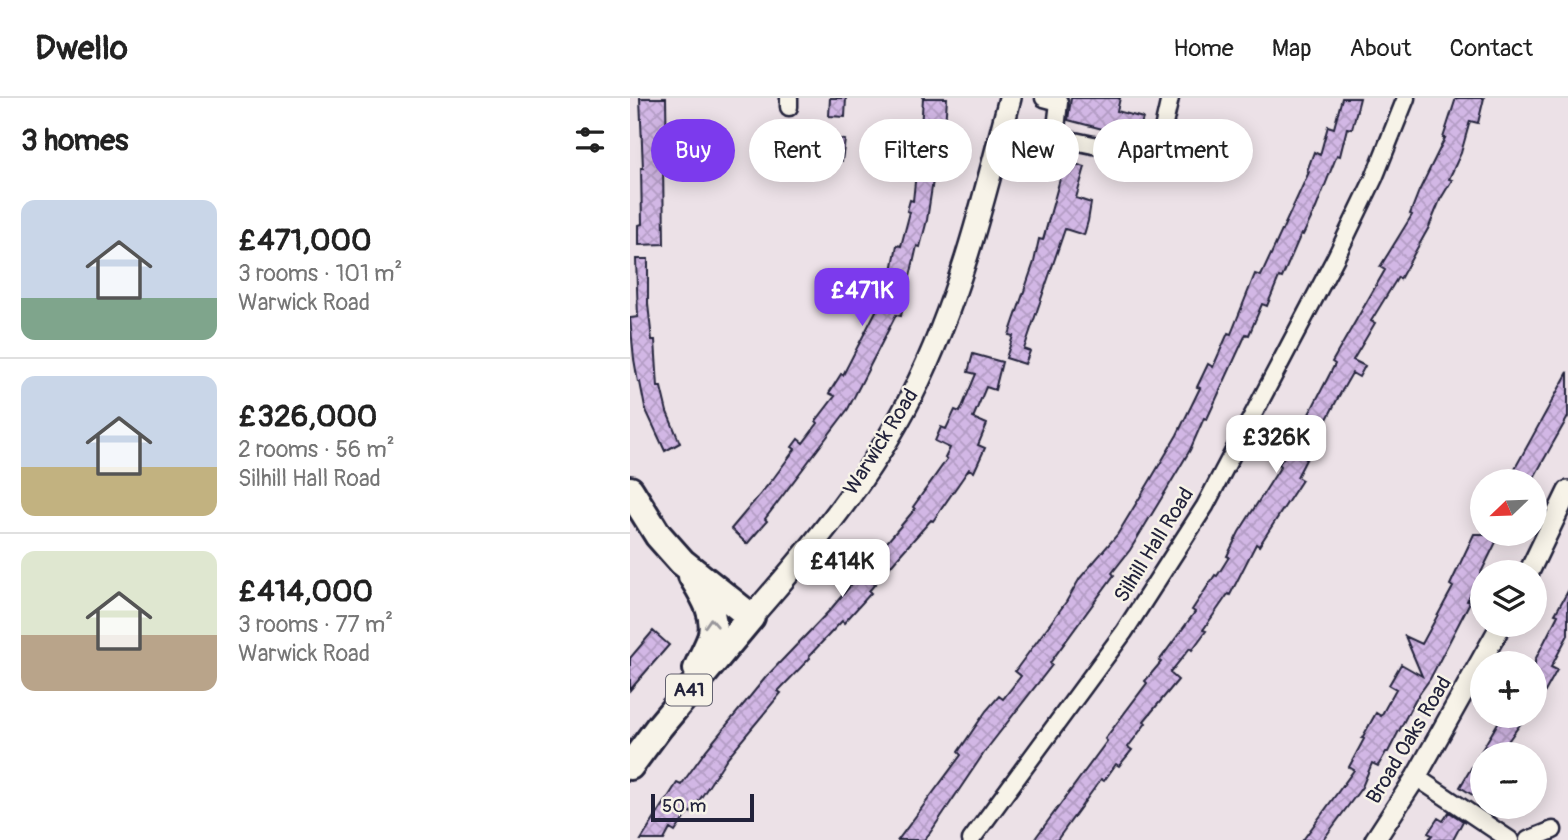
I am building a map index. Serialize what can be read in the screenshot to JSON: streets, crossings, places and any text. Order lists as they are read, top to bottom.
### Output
{
  "streets": {
    "highway": ["Warwick Road", "A41"],
    "street": ["Silhill Hall Road", "Broad Oaks Road"]
  },
  "crossings": [
    ["Warwick Road", "A41"]
  ],
  "scale_bar": "50 m",
  "north": "bottom left",
  "page": {
    "header": "Dwello",
    "nav": [
      "Home",
      "Map",
      "About",
      "Contact"
    ],
    "heading": "3 homes",
    "chip": [
      "Buy",
      "Rent",
      "Filters",
      "New",
      "Apartment"
    ],
    "list": [
      {
        "name": "£471,000",
        "note": "3 rooms · 101 m² · Warwick Road"
      },
      {
        "name": "£326,000",
        "note": "2 rooms · 56 m² · Silhill Hall Road"
      },
      {
        "name": "£414,000",
        "note": "3 rooms · 77 m² · Warwick Road"
      }
    ],
    "price": ["£471K", "£326K", "£414K"],
    "map_buttons": ["+", "−"],
    "scale": "50 m"
  }
}
